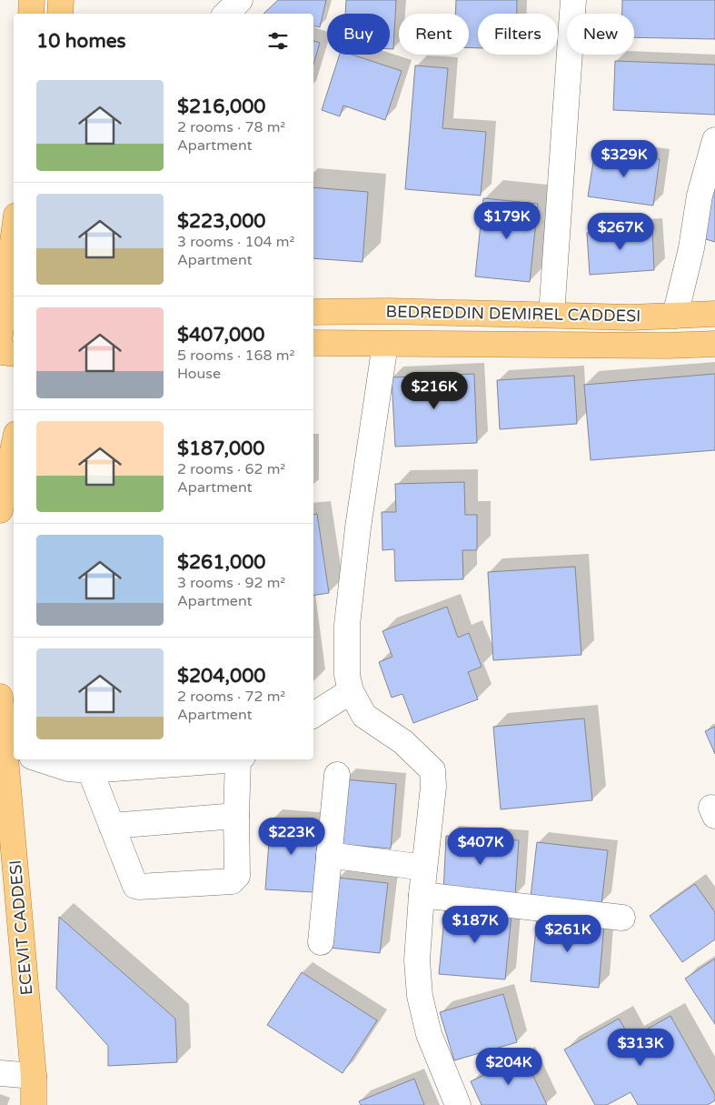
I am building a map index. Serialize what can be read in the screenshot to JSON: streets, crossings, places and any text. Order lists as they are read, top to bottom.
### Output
{
  "streets": {
    "main road": ["BEDREDDIN DEMIREL CADDESI", "ECEVIT CADDESI"]
  },
  "page": {
    "chip": [
      "Buy",
      "Rent",
      "Filters",
      "New"
    ],
    "heading": "10 homes",
    "list": [
      {
        "name": "$216,000",
        "note": "2 rooms · 78 m² · Apartment"
      },
      {
        "name": "$223,000",
        "note": "3 rooms · 104 m² · Apartment"
      },
      {
        "name": "$407,000",
        "note": "5 rooms · 168 m² · House"
      },
      {
        "name": "$187,000",
        "note": "2 rooms · 62 m² · Apartment"
      },
      {
        "name": "$261,000",
        "note": "3 rooms · 92 m² · Apartment"
      },
      {
        "name": "$204,000",
        "note": "2 rooms · 72 m² · Apartment"
      }
    ],
    "price": [
      "$329K",
      "$179K",
      "$267K",
      "$216K",
      "$223K",
      "$407K",
      "$187K",
      "$261K",
      "$313K",
      "$204K"
    ]
  }
}
